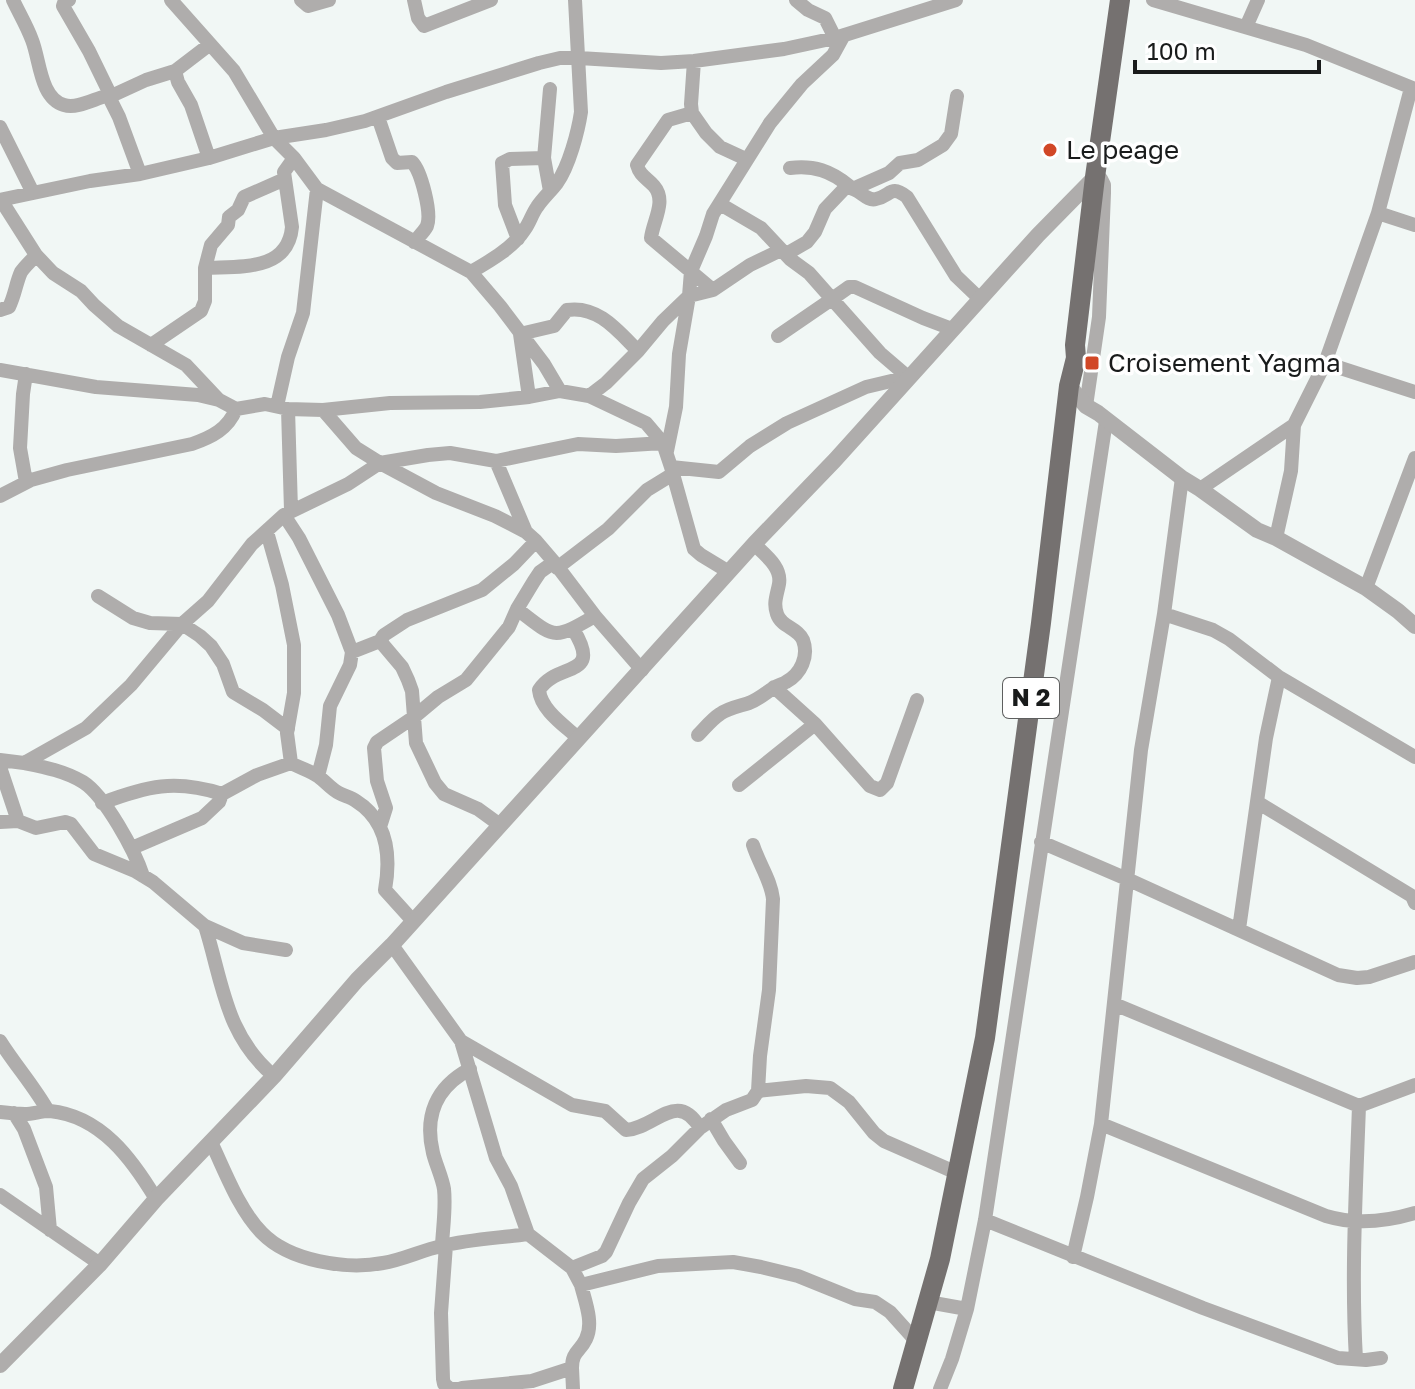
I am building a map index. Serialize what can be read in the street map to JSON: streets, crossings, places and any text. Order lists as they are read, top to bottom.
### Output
{
  "streets": {
    "main road": ["N 2"]
  },
  "places": {
    "other": ["Le peage"],
    "transit": ["Croisement Yagma"]
  },
  "scale_bar": "100 m"
}
